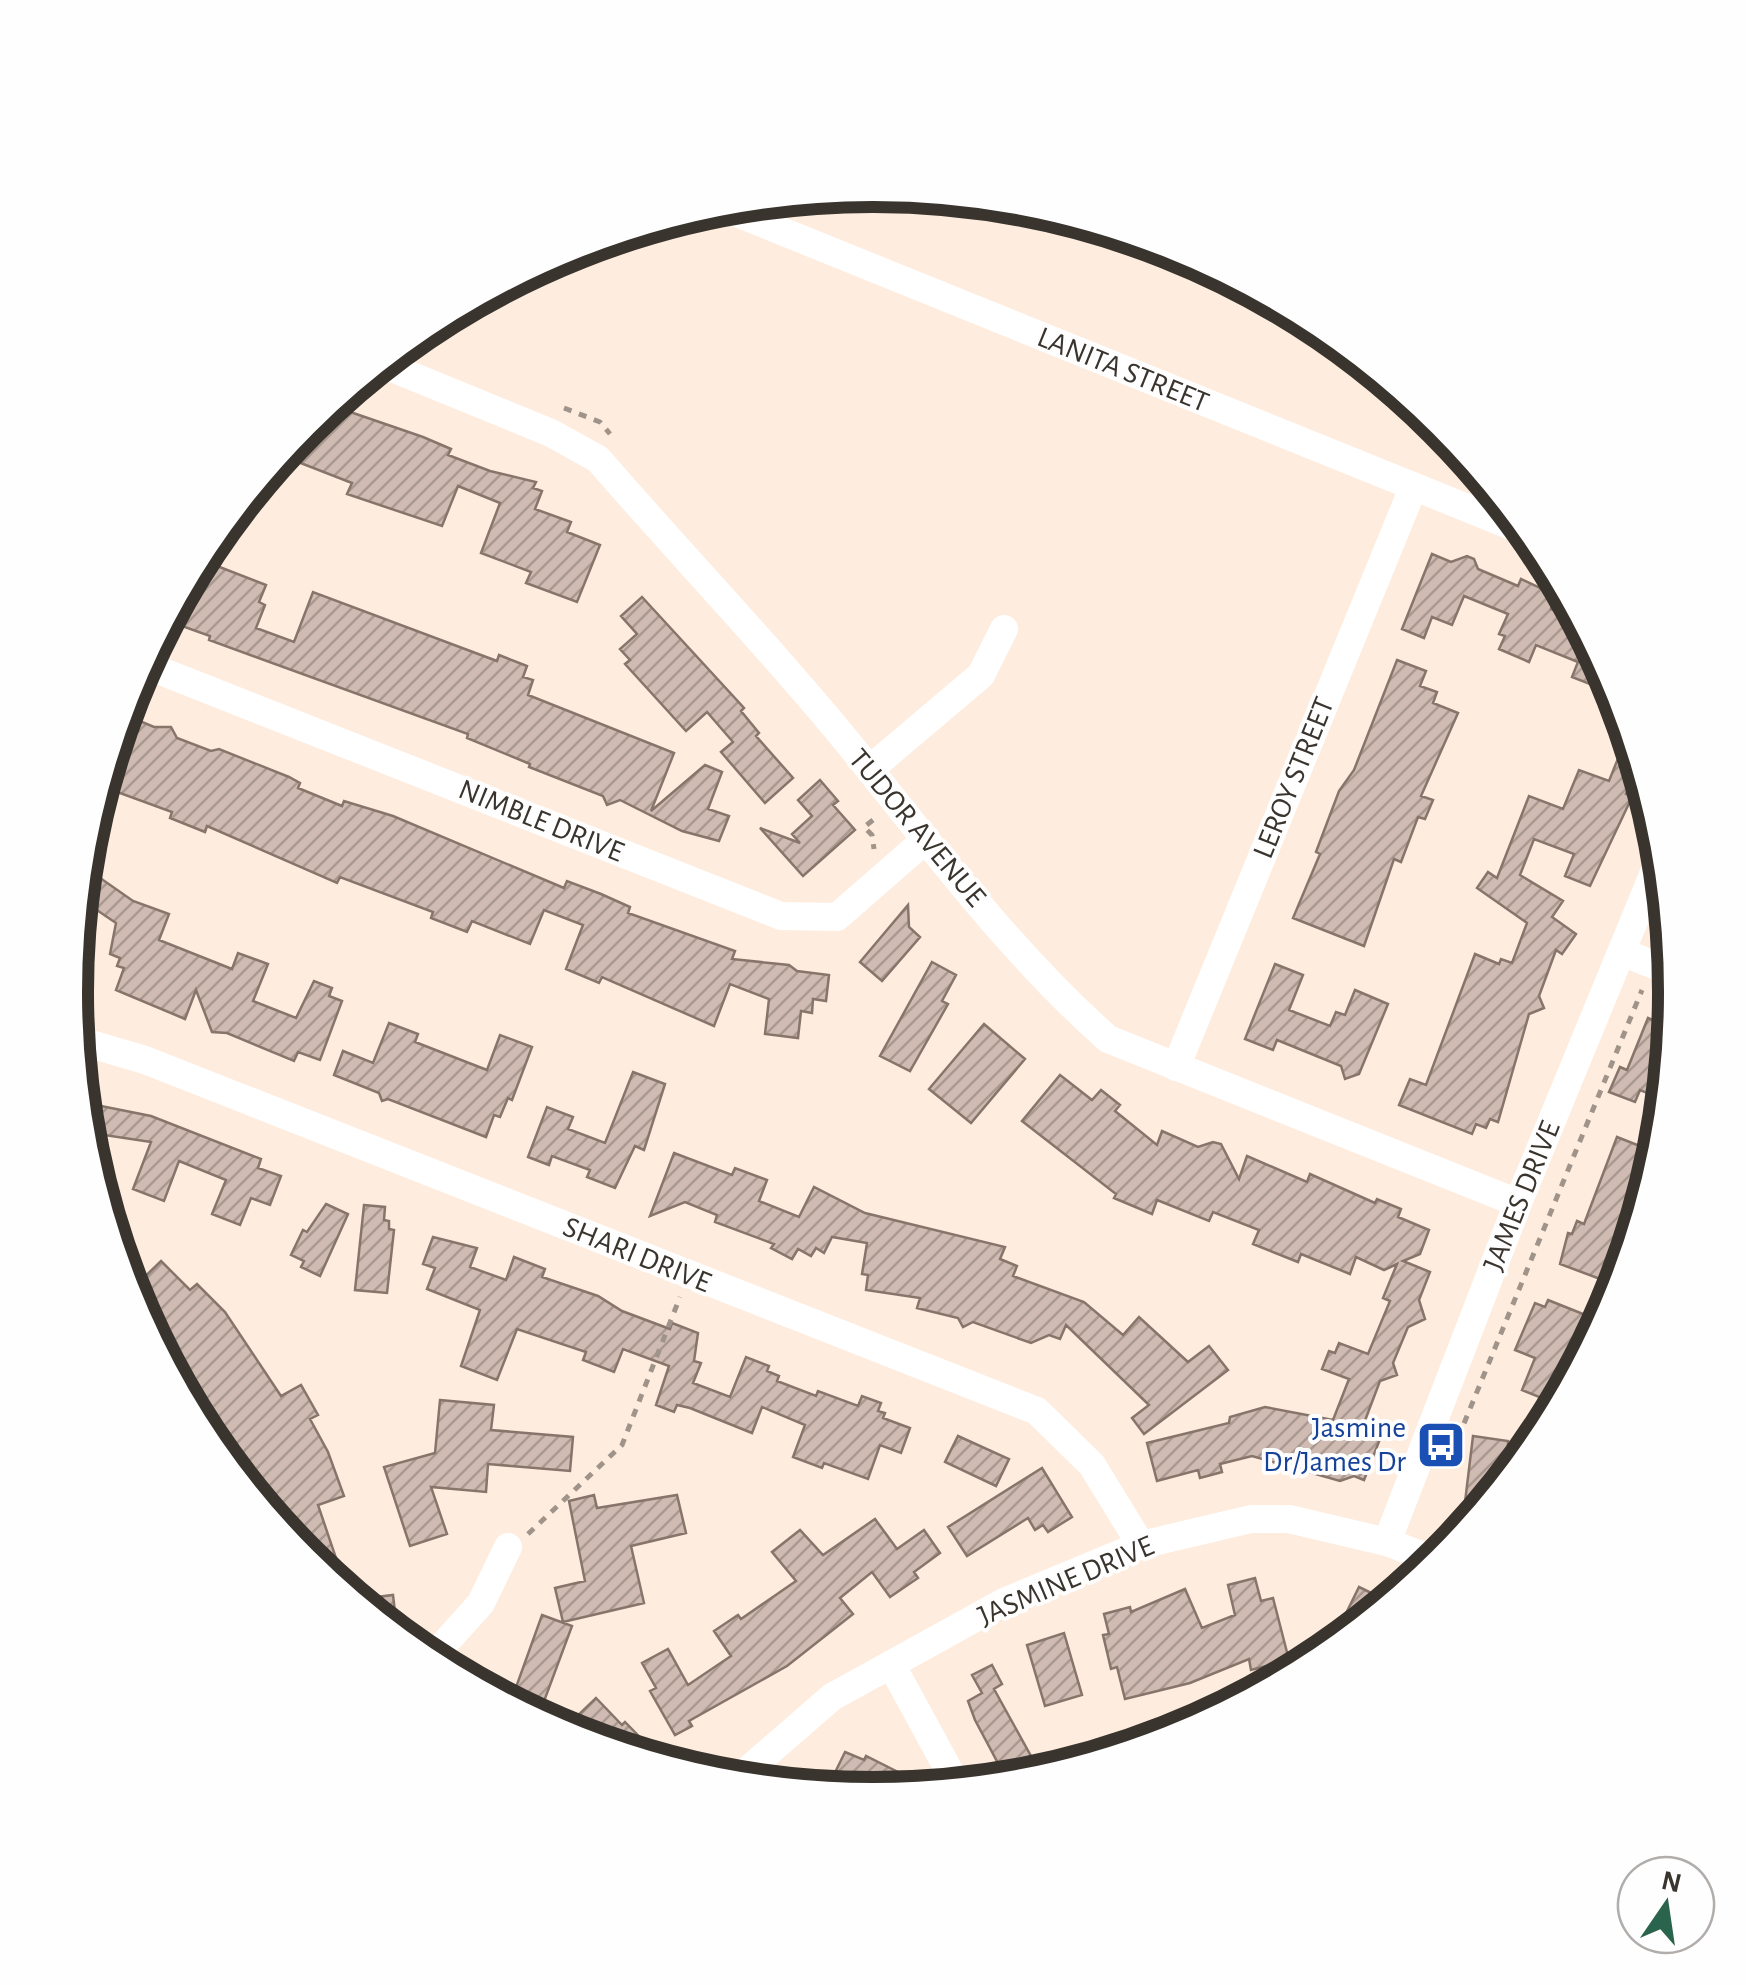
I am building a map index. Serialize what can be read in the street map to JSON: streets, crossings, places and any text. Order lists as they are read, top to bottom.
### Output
{
  "streets": {
    "street": [
      "LANITA STREET",
      "LEROY STREET",
      "NIMBLE DRIVE",
      "TUDOR AVENUE",
      "JAMES DRIVE",
      "SHARI DRIVE",
      "JASMINE DRIVE"
    ]
  },
  "crossings": [
    ["LANITA STREET", "LEROY STREET"],
    ["LEROY STREET", "TUDOR AVENUE"],
    ["NIMBLE DRIVE", "TUDOR AVENUE"],
    ["TUDOR AVENUE", "JAMES DRIVE"],
    ["JAMES DRIVE", "JASMINE DRIVE"],
    ["SHARI DRIVE", "JASMINE DRIVE"]
  ],
  "places": {
    "bus stop": ["Jasmine Dr/James Dr"]
  },
  "north": "top"
}
